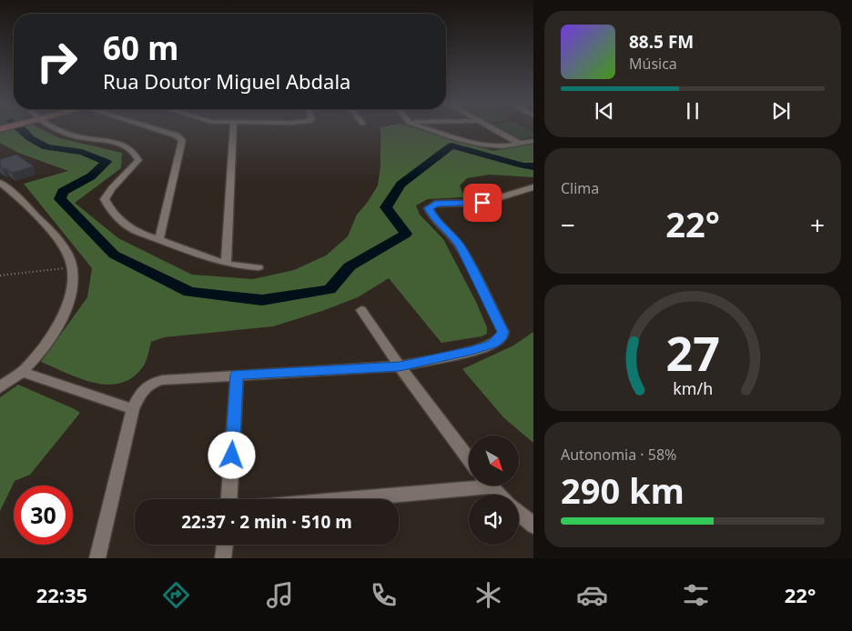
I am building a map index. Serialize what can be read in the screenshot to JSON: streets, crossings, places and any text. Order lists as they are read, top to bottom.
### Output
{
  "north": "bottom right",
  "page": {
    "turn": ["60 m", "Rua Doutor Miguel Abdala"],
    "song": ["88.5 FM", "Música"],
    "tile": [
      "Clima",
      ["Autonomia · 58%", "290 km"]
    ],
    "heat": ["−", "22°", "+"],
    "limit": "30",
    "trip": "22:37 · 2 min · 510 m",
    "tabs": ["22:35", "22°"],
    "gauge": ["27", "km/h"]
  }
}
